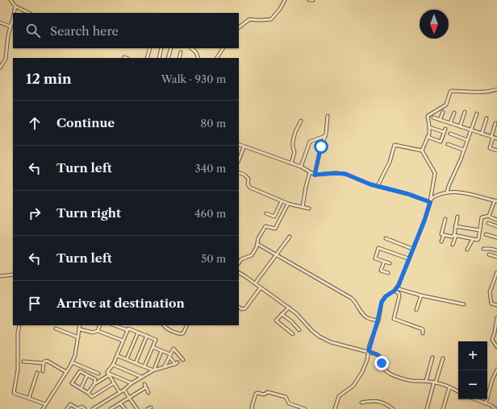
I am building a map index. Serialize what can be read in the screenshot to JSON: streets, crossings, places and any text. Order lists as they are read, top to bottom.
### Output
{
  "north": "bottom",
  "page": {
    "search": "Search here",
    "heading": ["12 min", "Walk · 930 m"],
    "list": [
      ["Continue", "80 m"],
      ["Turn left", "340 m"],
      ["Turn right", "460 m"],
      ["Turn left", "50 m"],
      "Arrive at destination"
    ],
    "map_buttons": ["+", "−"]
  }
}
